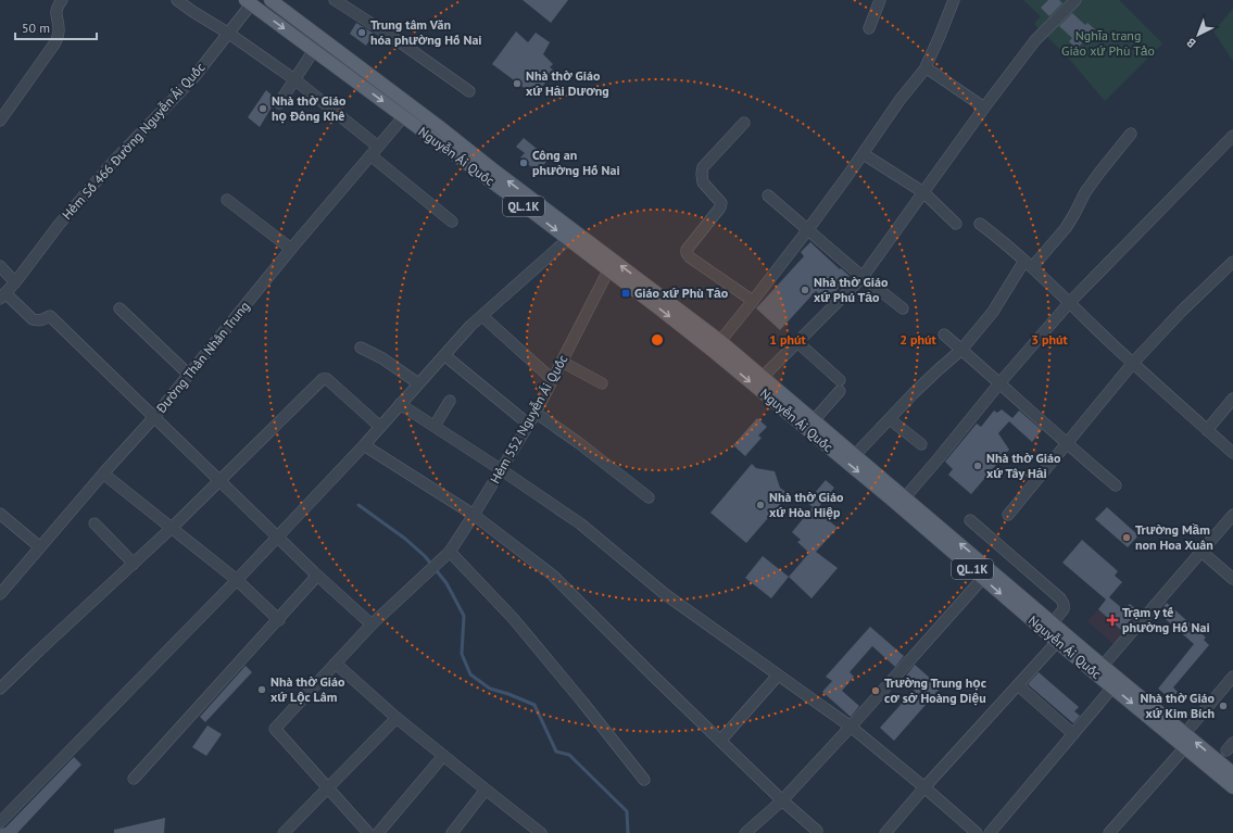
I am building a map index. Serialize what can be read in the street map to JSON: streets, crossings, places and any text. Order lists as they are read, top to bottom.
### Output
{
  "streets": {
    "main road": ["Nguyễn Ái Quốc", "QL.1K"],
    "street": ["Hẻm Số 466 Đường Nguyễn Ái Quốc", "Đường Thân Nhân Trung", "Hẻm 552 Nguyễn Ái Quốc"]
  },
  "crossings": [
    ["Hẻm Số 466 Đường Nguyễn Ái Quốc", "QL.1K"],
    ["Nguyễn Ái Quốc", "QL.1K"],
    ["Nguyễn Ái Quốc", "Đường Thân Nhân Trung"],
    ["Nguyễn Ái Quốc", "Hẻm 552 Nguyễn Ái Quốc"]
  ],
  "parks": ["Nghĩa trang Giáo xứ Phù Tảo"],
  "places": {
    "other": [
      "Trung tâm Văn hóa phường Hố Nai",
      "Nhà thờ Giáo xứ Hải Dương",
      "Nhà thờ Giáo họ Đông Khê",
      "Công an phường Hố Nai",
      "Nhà thờ Giáo xứ Phú Tảo",
      "Nhà thờ Giáo xứ Tây Hải",
      "Nhà thờ Giáo xứ Hòa Hiệp",
      "Trường Mầm non Hoa Xuân",
      "Nhà thờ Giáo xứ Lộc Lâm",
      "Trường Trung học cơ sở Hoàng Diệu",
      "Nhà thờ Giáo xứ Kim Bích"
    ],
    "transit": ["Giáo xứ Phù Tảo"],
    "health": ["Trạm y tế phường Hố Nai"]
  },
  "scale_bar": "50 m",
  "north": "bottom left",
  "rings": ["1 phút", "2 phút", "3 phút"]
}
